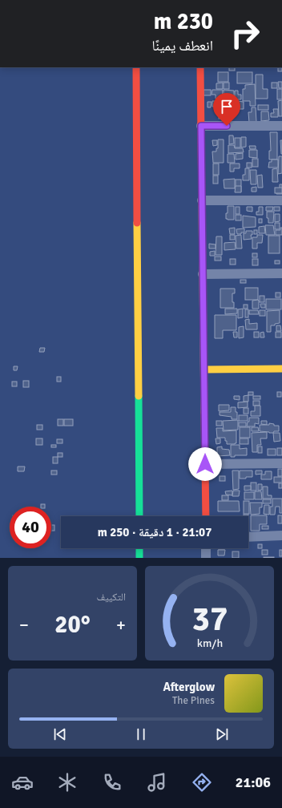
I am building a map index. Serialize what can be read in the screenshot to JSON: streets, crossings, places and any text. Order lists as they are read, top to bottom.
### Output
{
  "page": {
    "turn": ["230 m", "انعطف يمينًا"],
    "limit": "40",
    "trip": "21:07 · 1 دقيقة · 250 m",
    "tile": "التكييف",
    "heat": ["−", "20°", "+"],
    "song": ["Afterglow", "The Pines"],
    "tabs": "21:06",
    "gauge": ["37", "km/h"]
  }
}
